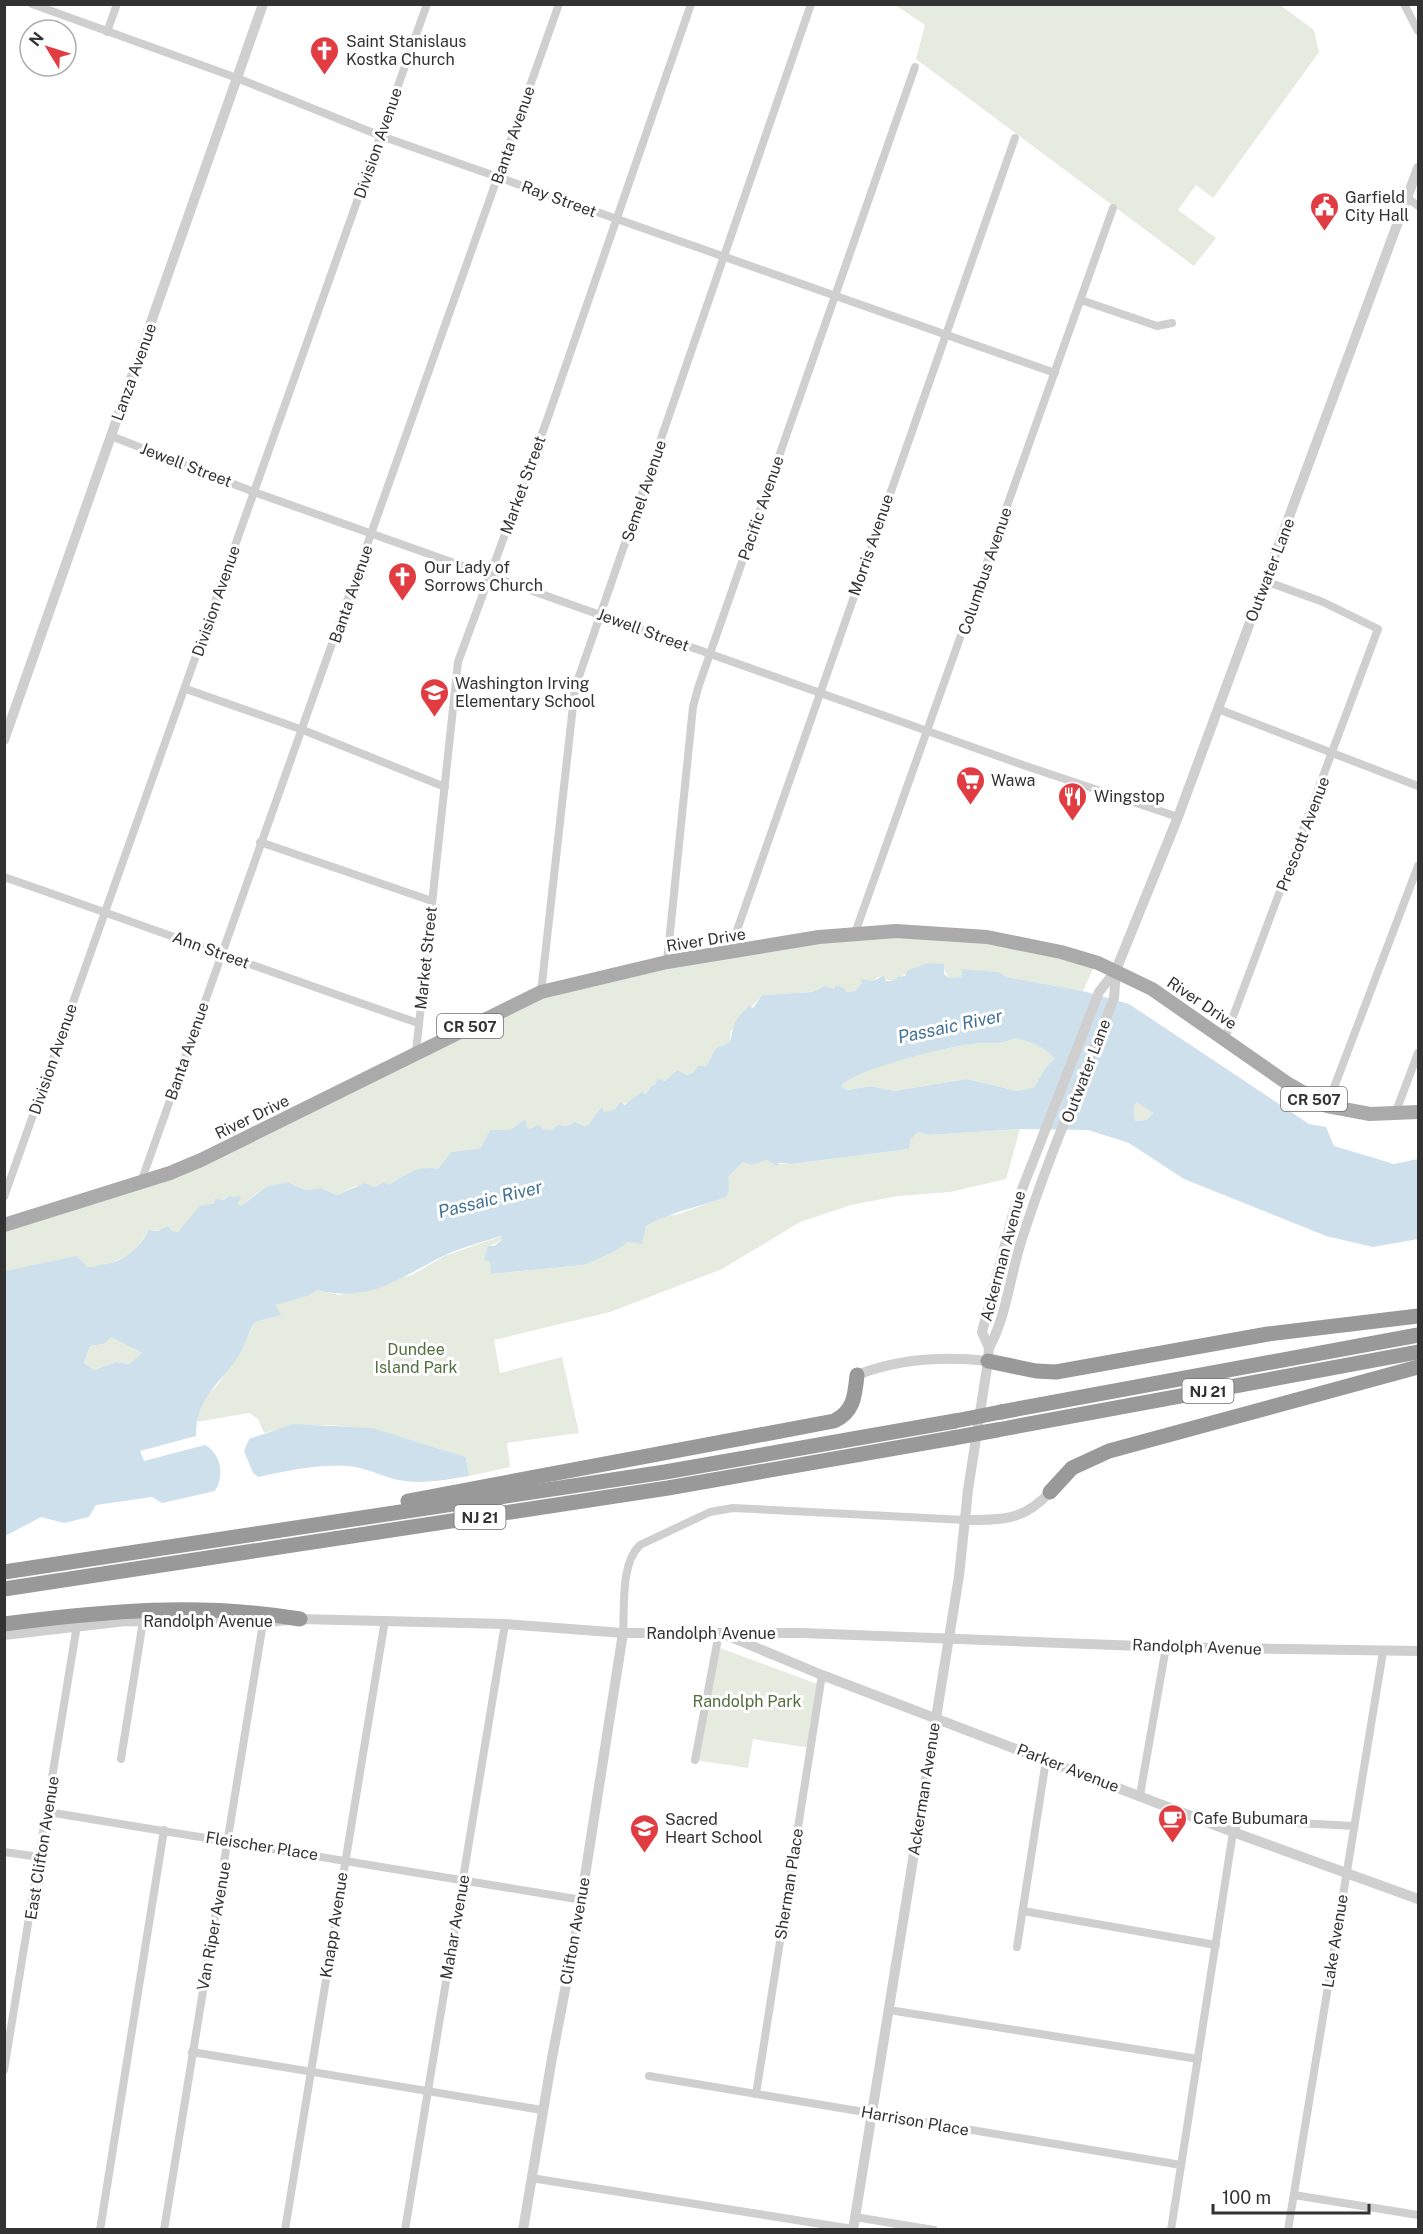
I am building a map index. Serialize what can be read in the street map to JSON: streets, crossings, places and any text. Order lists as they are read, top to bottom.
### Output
{
  "streets": {
    "highway": ["NJ 21"],
    "main road": ["River Drive", "CR 507"],
    "street": [
      "Banta Avenue",
      "Division Avenue",
      "Ray Street",
      "Lanza Avenue",
      "Jewell Street",
      "Market Street",
      "Semel Avenue",
      "Pacific Avenue",
      "Morris Avenue",
      "Outwater Lane",
      "Columbus Avenue",
      "Prescott Avenue",
      "Ann Street",
      "Ackerman Avenue",
      "Randolph Avenue",
      "Parker Avenue",
      "Fleischer Place",
      "East Clifton Avenue",
      "Sherman Place",
      "Knapp Avenue",
      "Van Riper Avenue",
      "Mahar Avenue",
      "Clifton Avenue",
      "Lake Avenue",
      "Harrison Place"
    ]
  },
  "crossings": [
    ["Banta Avenue", "Ray Street"],
    ["Banta Avenue", "Jewell Street"],
    ["Banta Avenue", "River Drive"],
    ["Banta Avenue", "Ann Street"],
    ["Division Avenue", "Ray Street"],
    ["Division Avenue", "Jewell Street"],
    ["Division Avenue", "Ann Street"],
    ["Ray Street", "Lanza Avenue"],
    ["Ray Street", "Market Street"],
    ["Ray Street", "Semel Avenue"],
    ["Ray Street", "Pacific Avenue"],
    ["Ray Street", "Morris Avenue"],
    ["Ray Street", "Columbus Avenue"],
    ["Lanza Avenue", "Jewell Street"],
    ["Jewell Street", "Market Street"],
    ["Jewell Street", "Semel Avenue"],
    ["Jewell Street", "Pacific Avenue"],
    ["Jewell Street", "Morris Avenue"],
    ["Jewell Street", "Outwater Lane"],
    ["Jewell Street", "Columbus Avenue"],
    ["Market Street", "River Drive"],
    ["Market Street", "Ann Street"],
    ["Semel Avenue", "River Drive"],
    ["Pacific Avenue", "River Drive"],
    ["Morris Avenue", "River Drive"],
    ["Outwater Lane", "Prescott Avenue"],
    ["Outwater Lane", "River Drive"],
    ["Outwater Lane", "Ackerman Avenue"],
    ["Columbus Avenue", "River Drive"],
    ["Prescott Avenue", "River Drive"],
    ["Ackerman Avenue", "Randolph Avenue"],
    ["Ackerman Avenue", "Parker Avenue"],
    ["Ackerman Avenue", "Harrison Place"],
    ["Randolph Avenue", "Parker Avenue"],
    ["Randolph Avenue", "East Clifton Avenue"],
    ["Randolph Avenue", "Knapp Avenue"],
    ["Randolph Avenue", "Van Riper Avenue"],
    ["Randolph Avenue", "Mahar Avenue"],
    ["Randolph Avenue", "Clifton Avenue"],
    ["Randolph Avenue", "Lake Avenue"],
    ["Parker Avenue", "Sherman Place"],
    ["Parker Avenue", "Lake Avenue"],
    ["Fleischer Place", "East Clifton Avenue"],
    ["Fleischer Place", "Knapp Avenue"],
    ["Fleischer Place", "Van Riper Avenue"],
    ["Fleischer Place", "Mahar Avenue"],
    ["Fleischer Place", "Clifton Avenue"],
    ["Sherman Place", "Harrison Place"]
  ],
  "water": ["Passaic River"],
  "parks": ["Dundee Island Park", "Randolph Park"],
  "places": {
    "church": ["Saint Stanislaus Kostka Church", "Our Lady of Sorrows Church"],
    "public building": ["Garfield City Hall"],
    "school or university": ["Washington Irving Elementary School", "Sacred Heart School"],
    "supermarket": ["Wawa"],
    "restaurant": ["Wingstop"],
    "cafe": ["Cafe Bubumara"]
  },
  "scale_bar": "100 m",
  "north": "top left"
}
